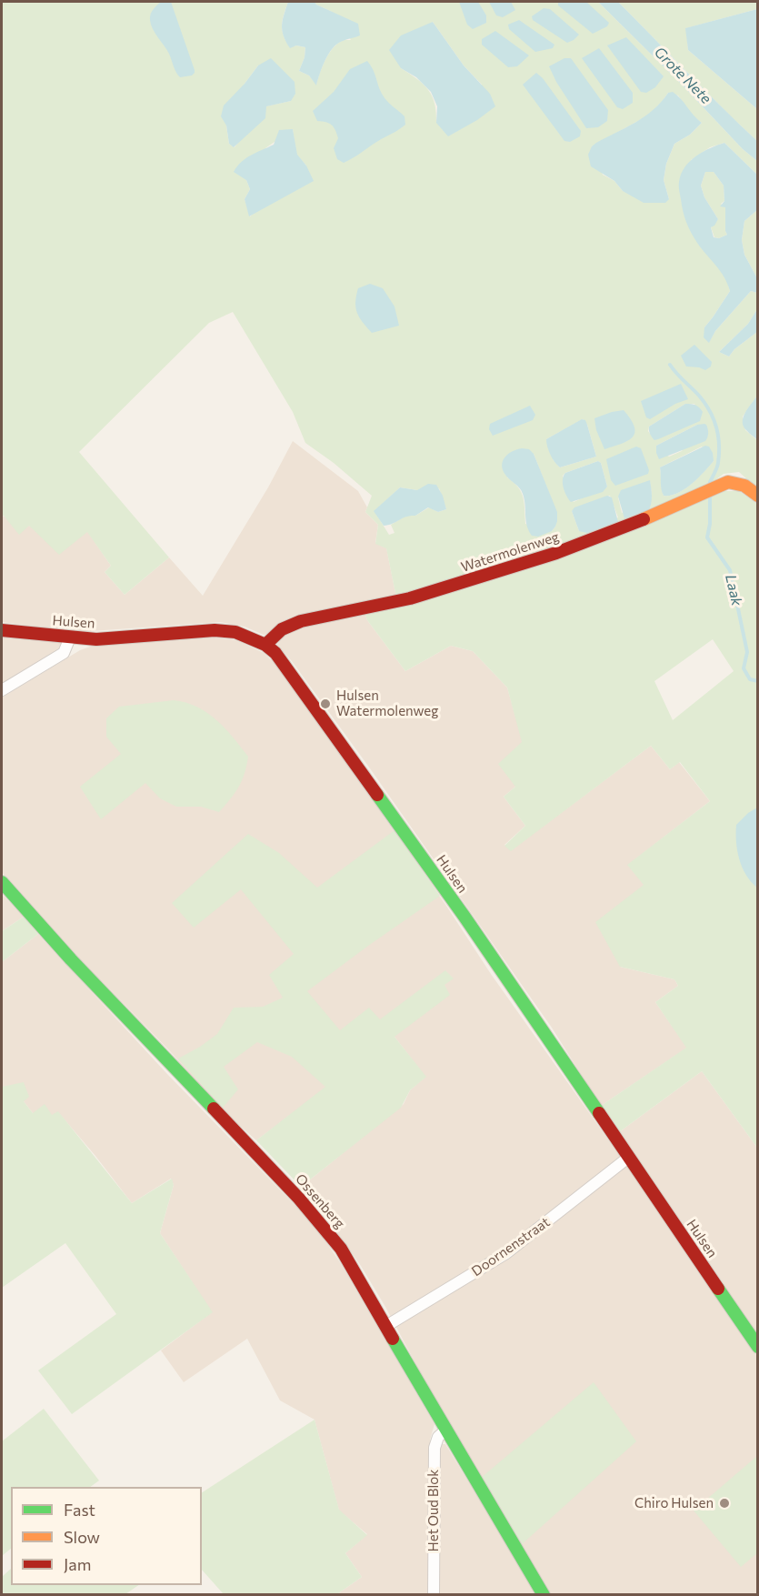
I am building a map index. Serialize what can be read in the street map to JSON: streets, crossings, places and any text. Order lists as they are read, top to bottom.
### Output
{
  "streets": {
    "street": [
      "Watermolenweg",
      "Hulsen",
      "Ossenberg",
      "Doornenstraat",
      "Het Oud Blok"
    ]
  },
  "crossings": [
    ["Watermolenweg", "Hulsen"],
    ["Hulsen", "Doornenstraat"],
    ["Ossenberg", "Doornenstraat"],
    ["Ossenberg", "Het Oud Blok"]
  ],
  "water": ["Grote Nete", "Laak"],
  "places": ["Hulsen Watermolenweg", "Chiro Hulsen"],
  "legend": ["Fast", "Slow", "Jam"]
}
